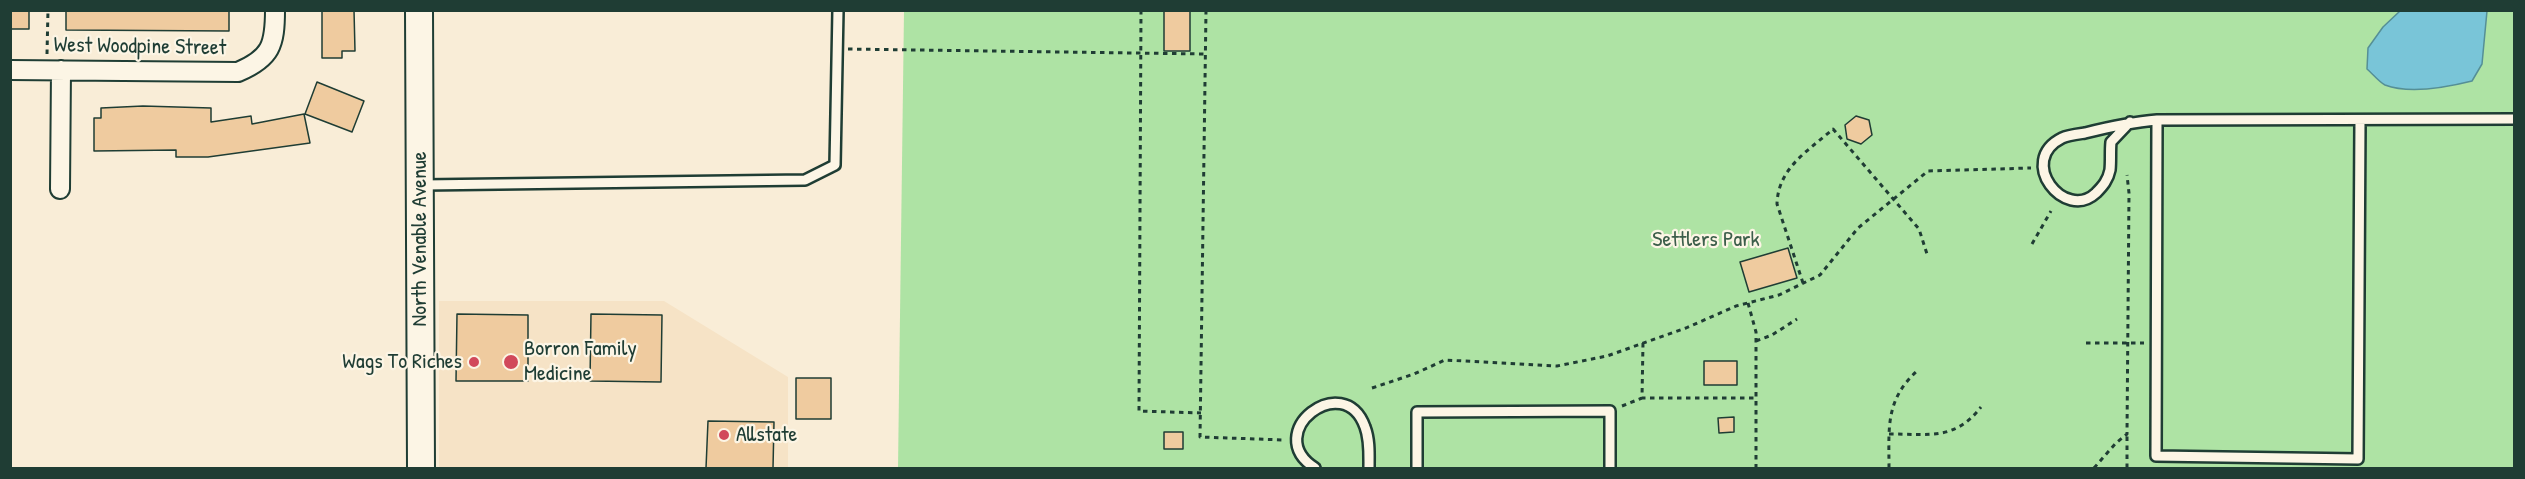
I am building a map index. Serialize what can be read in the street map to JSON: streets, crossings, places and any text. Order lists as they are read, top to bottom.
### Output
{
  "streets": {
    "street": ["West Woodpine Street", "North Venable Avenue"]
  },
  "parks": ["Settlers Park"],
  "places": ["Wags To Riches", "Borron Family Medicine", "Allstate"]
}
